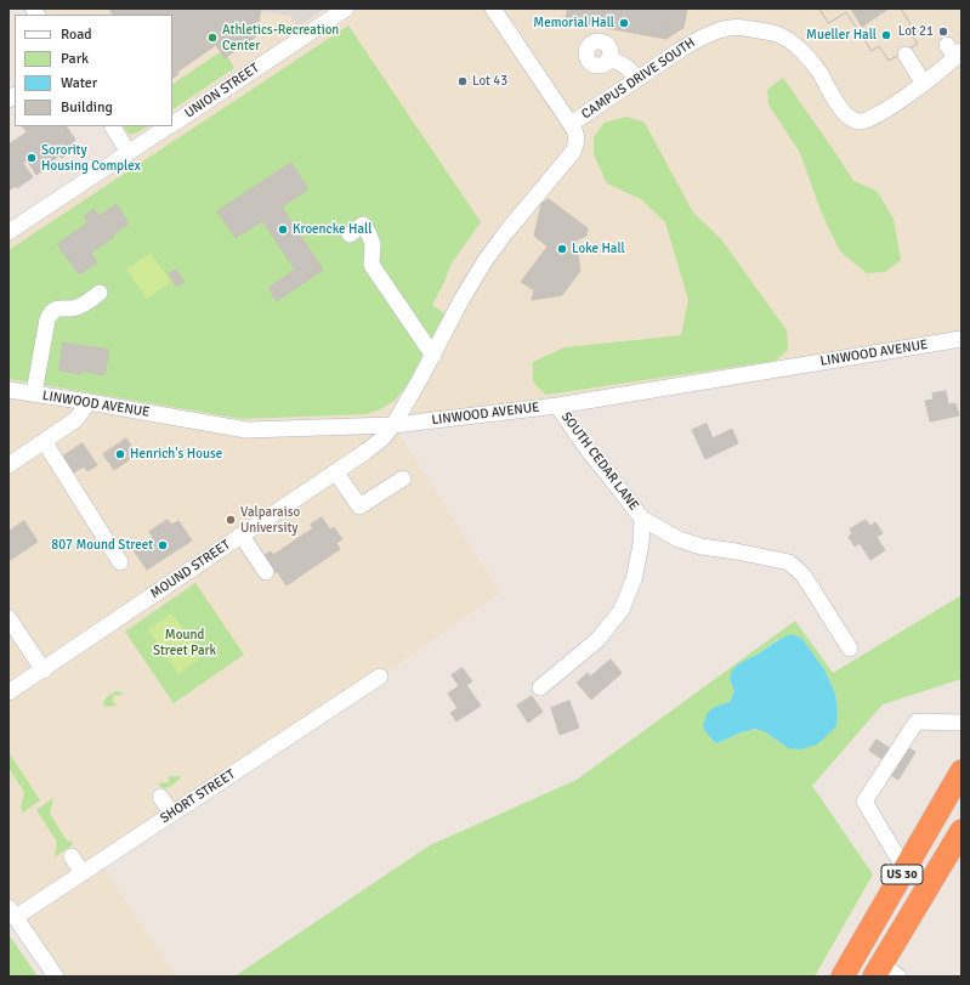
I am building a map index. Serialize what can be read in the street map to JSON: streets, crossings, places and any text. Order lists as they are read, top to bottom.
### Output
{
  "streets": {
    "highway": ["US 30"],
    "street": [
      "CAMPUS DRIVE SOUTH",
      "UNION STREET",
      "LINWOOD AVENUE",
      "SOUTH CEDAR LANE",
      "MOUND STREET",
      "SHORT STREET"
    ]
  },
  "crossings": [
    ["CAMPUS DRIVE SOUTH", "LINWOOD AVENUE"],
    ["CAMPUS DRIVE SOUTH", "MOUND STREET"],
    ["LINWOOD AVENUE", "SOUTH CEDAR LANE"],
    ["LINWOOD AVENUE", "MOUND STREET"]
  ],
  "parks": ["Mound Street Park"],
  "places": [
    "Memorial Hall",
    "Lot 21",
    "Mueller Hall",
    "Athletics-Recreation Center",
    "Lot 43",
    "Sorority Housing Complex",
    "Kroencke Hall",
    "Loke Hall",
    "Henrich's House",
    "Valparaiso University",
    "807 Mound Street"
  ],
  "legend": [
    "Road",
    "Park",
    "Water",
    "Building"
  ]
}
